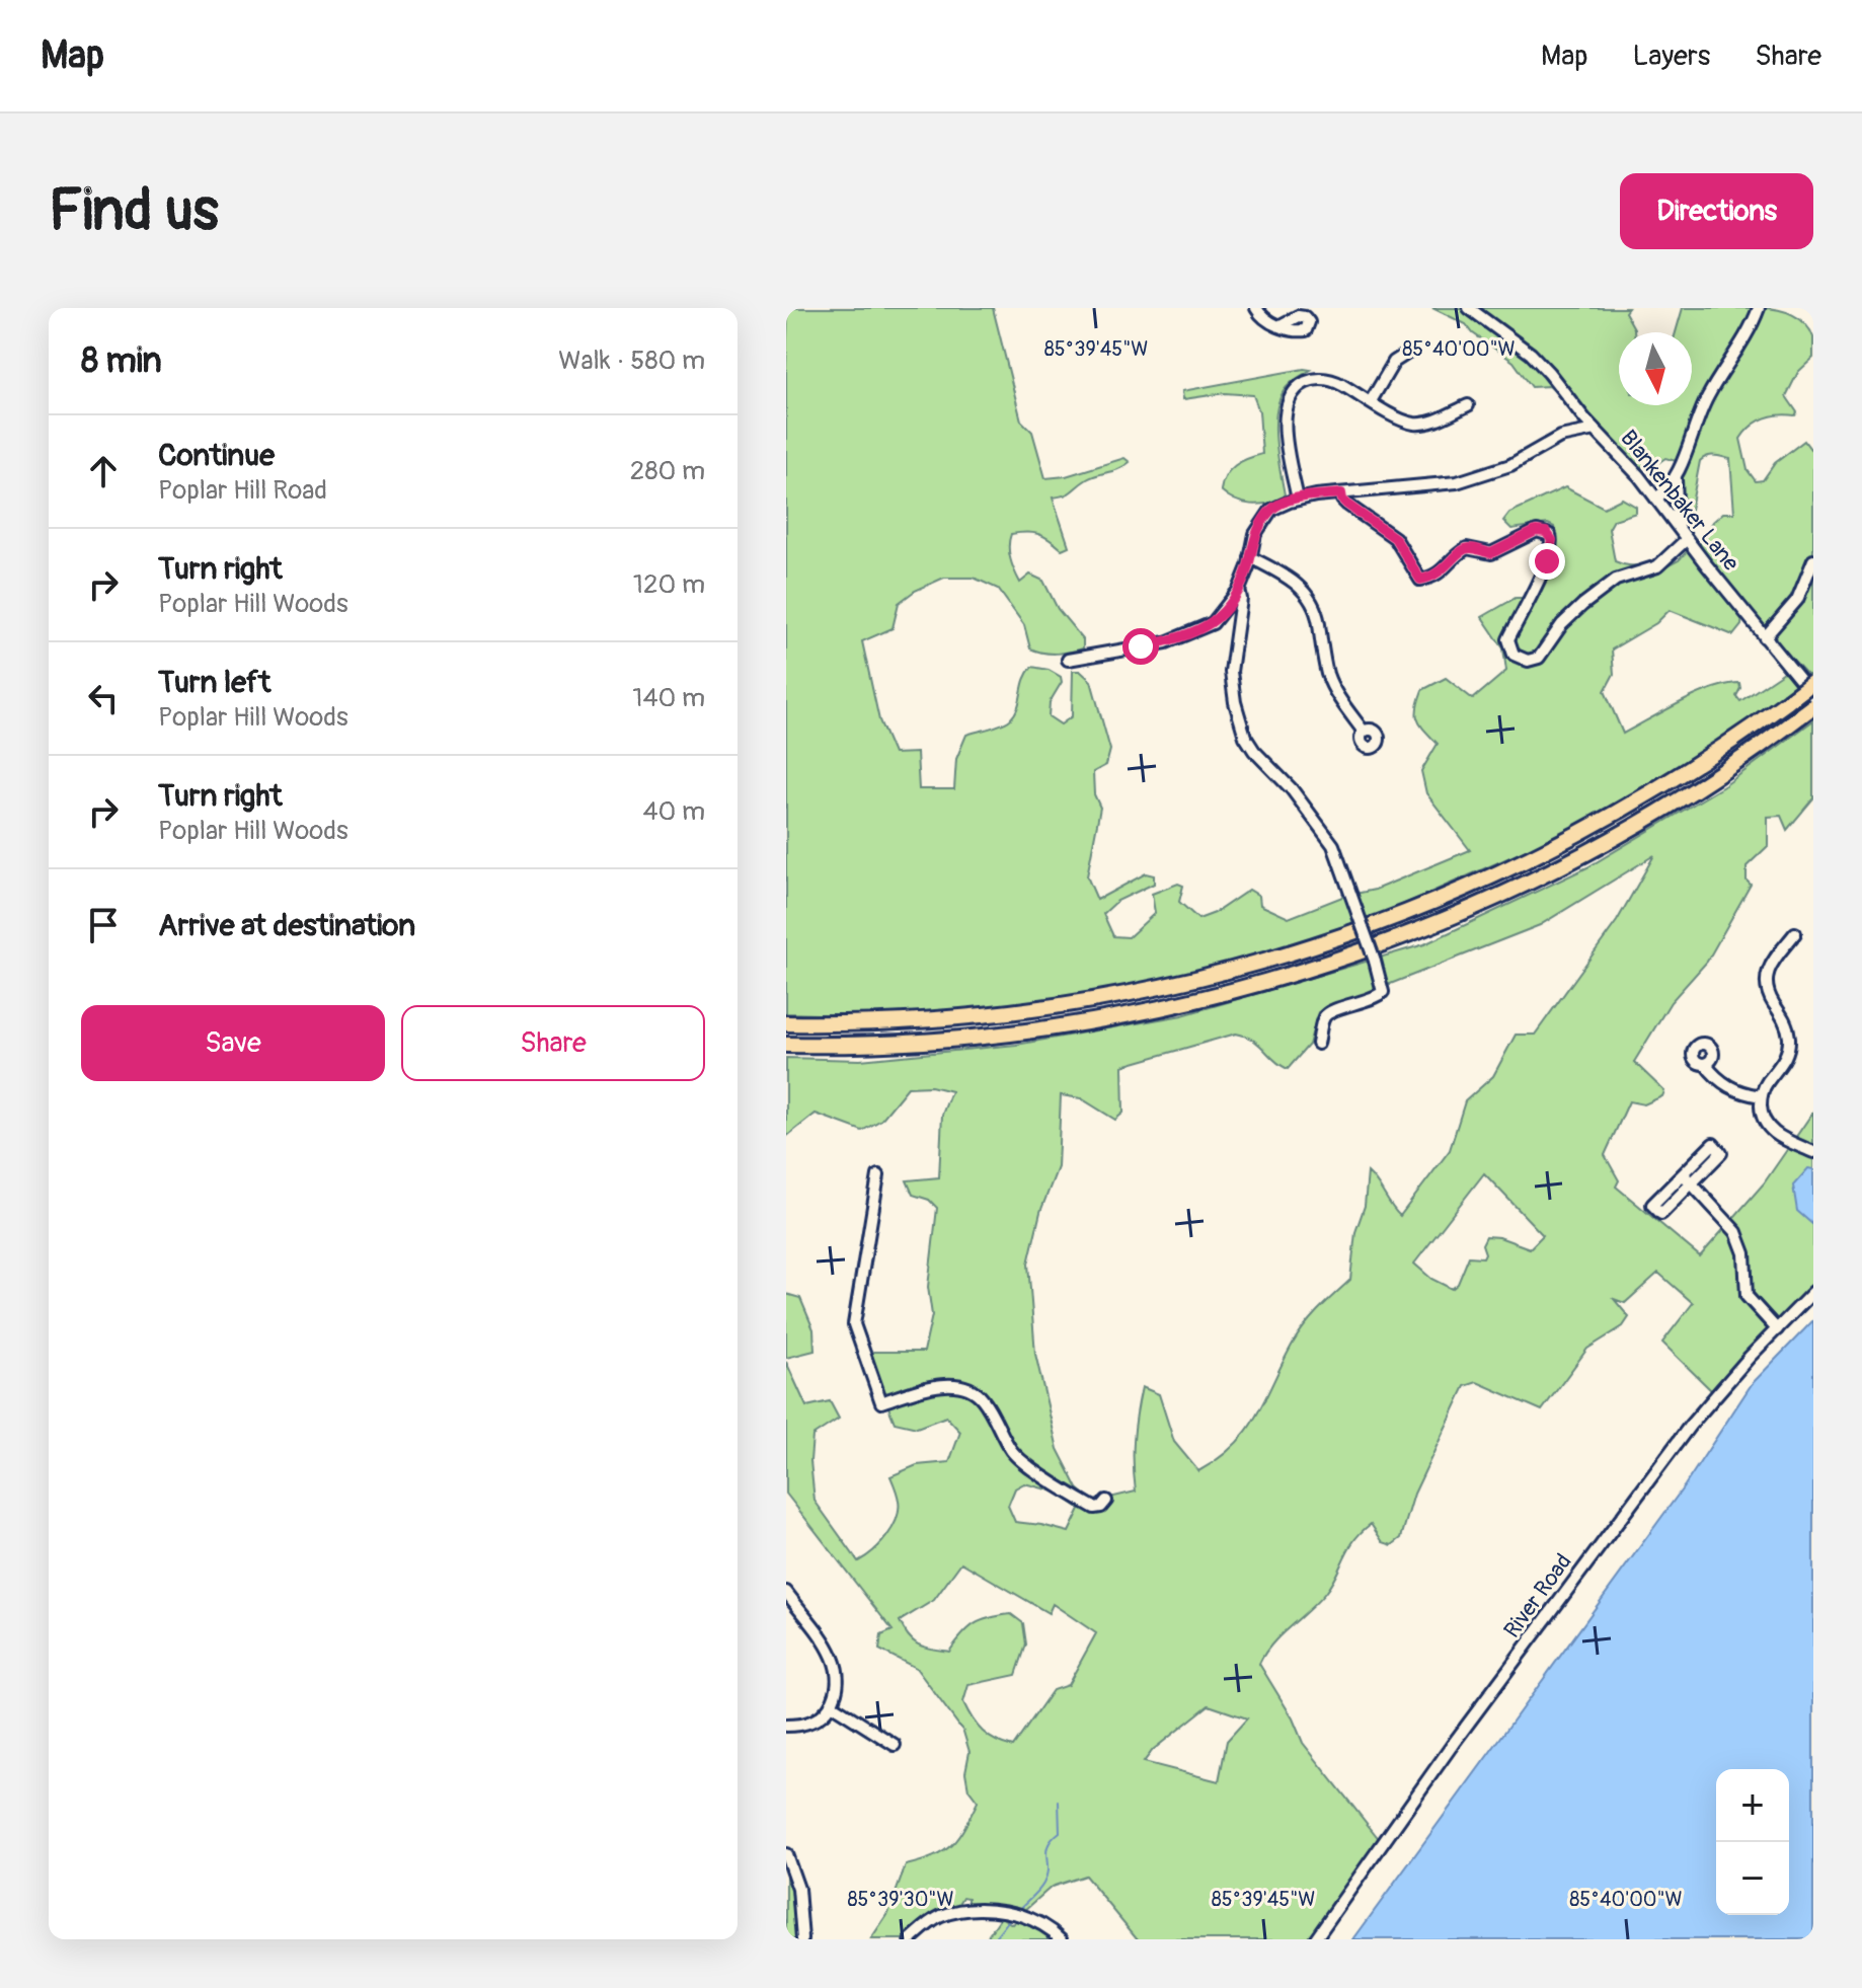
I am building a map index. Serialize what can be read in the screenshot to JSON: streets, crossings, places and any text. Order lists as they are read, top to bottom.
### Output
{
  "streets": {
    "street": ["Blankenbaker Lane", "River Road"]
  },
  "north": "bottom",
  "page": {
    "header": "Map",
    "nav": ["Map", "Layers", "Share"],
    "buttons": [
      "Directions",
      ["Save", "Share"]
    ],
    "title": "Find us",
    "heading": ["8 min", "Walk · 580 m"],
    "list": [
      ["Continue", "Poplar Hill Road", "280 m"],
      ["Turn right", "Poplar Hill Woods", "120 m"],
      ["Turn left", "Poplar Hill Woods", "140 m"],
      ["Turn right", "Poplar Hill Woods", "40 m"],
      "Arrive at destination"
    ],
    "map_buttons": ["+", "−"]
  },
  "coordinates": ["85°39'45\"W", "85°40'00\"W", "85°39'30\"W"]
}
